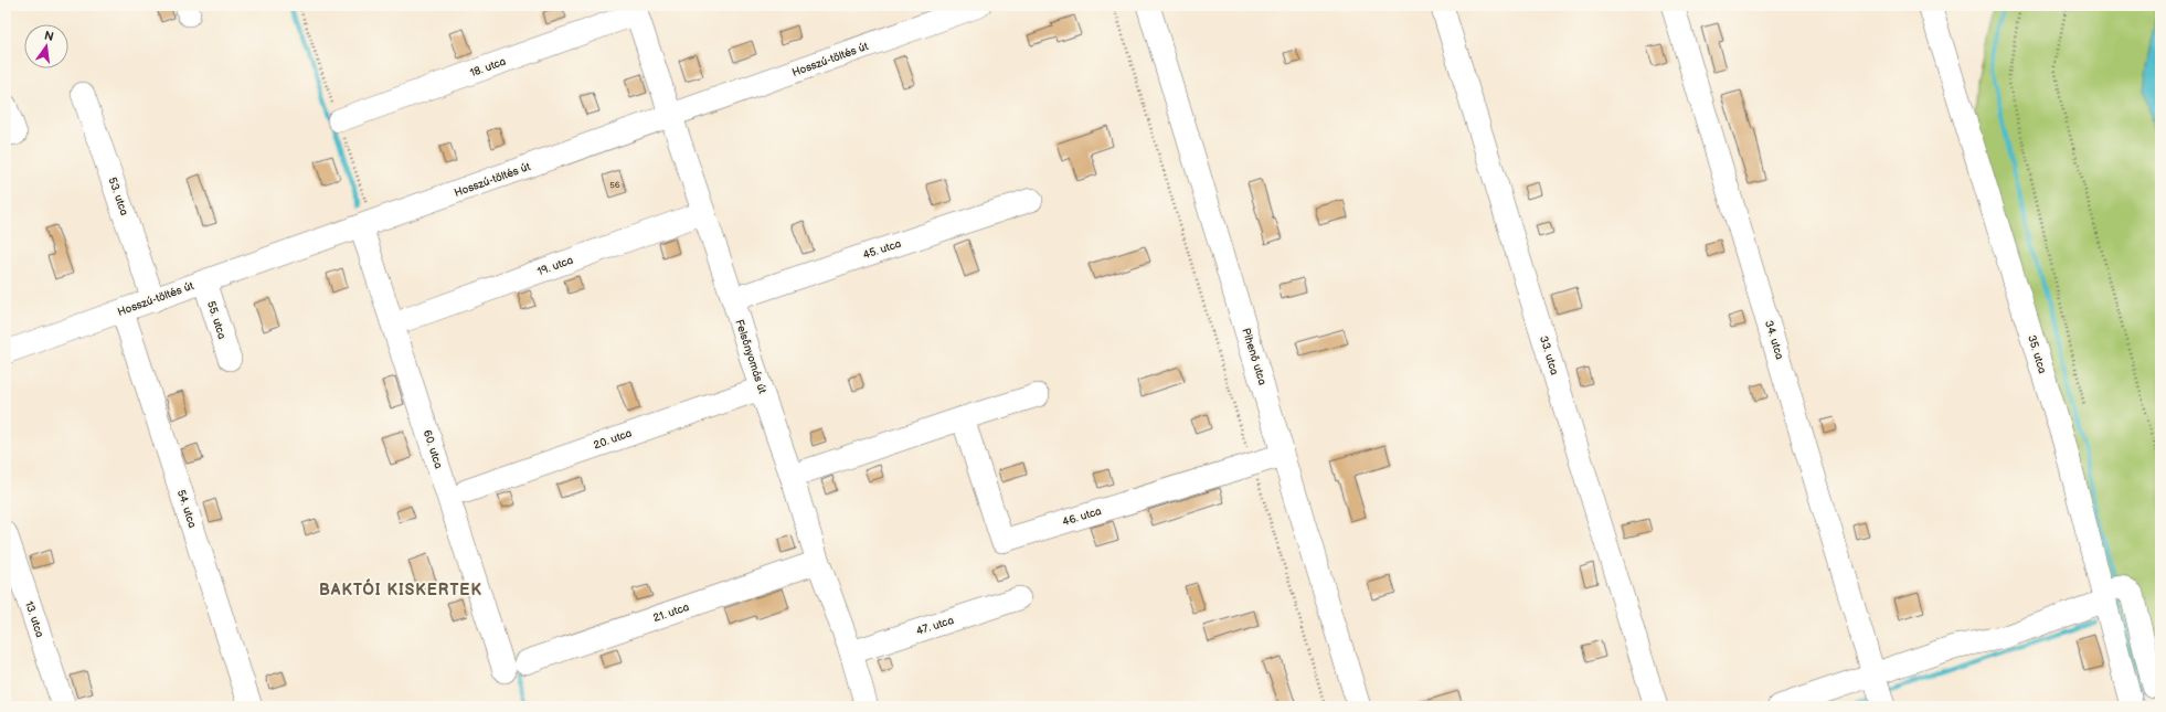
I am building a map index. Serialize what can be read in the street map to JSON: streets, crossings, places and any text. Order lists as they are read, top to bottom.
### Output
{
  "streets": {
    "street": [
      "Hosszú-töltés út",
      "18. utca",
      "53. utca",
      "45. utca",
      "19. utca",
      "55. utca",
      "34. utca",
      "35. utca",
      "33. utca",
      "Felsőnyomás út",
      "Pihenő utca",
      "20. utca",
      "60. utca",
      "54. utca",
      "46. utca",
      "21. utca",
      "13. utca",
      "47. utca"
    ]
  },
  "crossings": [
    ["Hosszú-töltés út", "53. utca"],
    ["Hosszú-töltés út", "55. utca"],
    ["Hosszú-töltés út", "Felsőnyomás út"],
    ["Hosszú-töltés út", "60. utca"],
    ["Hosszú-töltés út", "54. utca"],
    ["18. utca", "Felsőnyomás út"],
    ["45. utca", "Felsőnyomás út"],
    ["19. utca", "Felsőnyomás út"],
    ["Felsőnyomás út", "20. utca"],
    ["Felsőnyomás út", "21. utca"],
    ["Felsőnyomás út", "47. utca"],
    ["Pihenő utca", "46. utca"],
    ["60. utca", "21. utca"]
  ],
  "districts": ["BAKTÓI KISKERTEK"],
  "house_numbers": ["56"],
  "north": "top"
}
